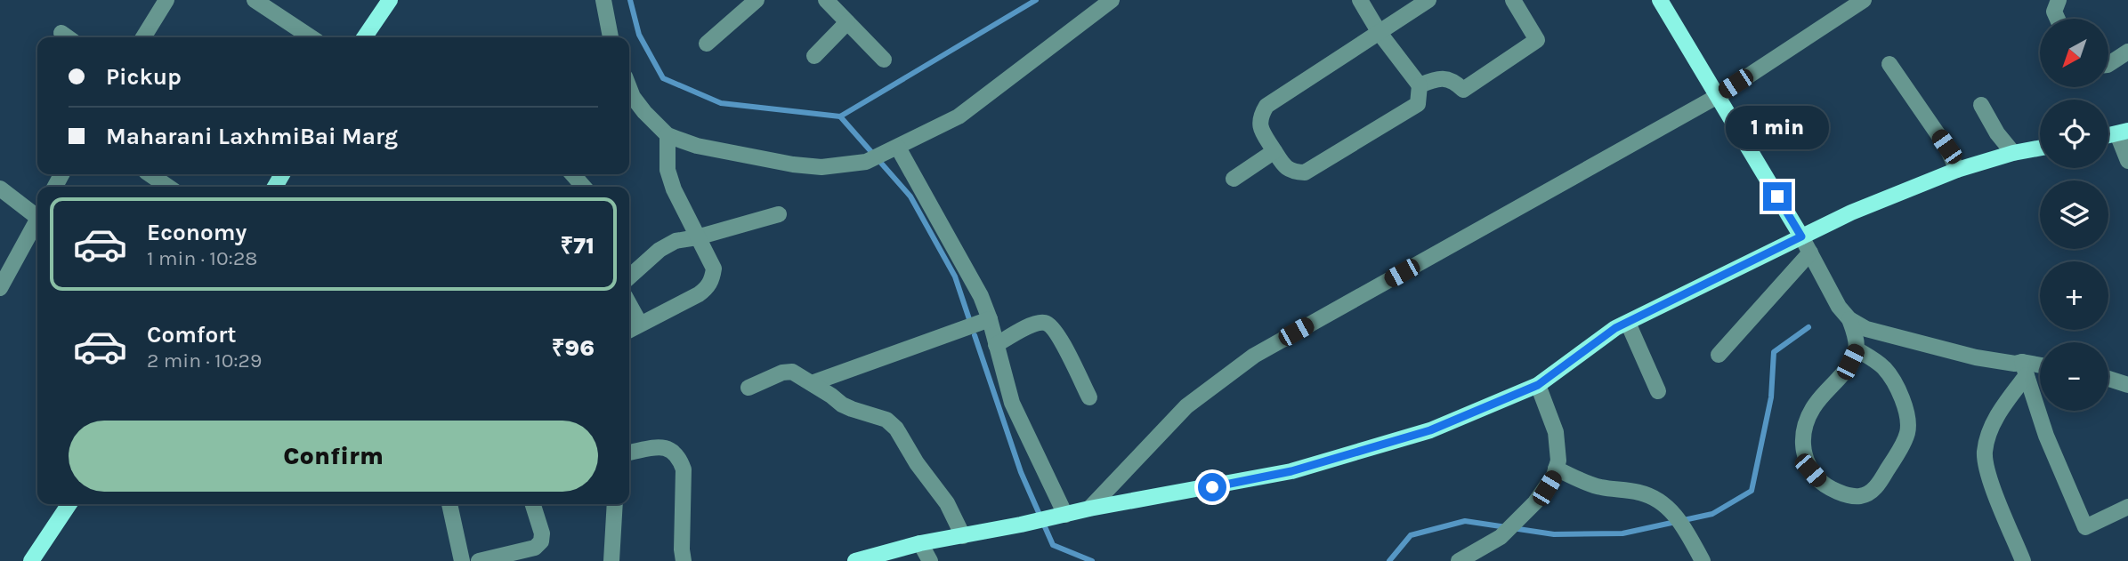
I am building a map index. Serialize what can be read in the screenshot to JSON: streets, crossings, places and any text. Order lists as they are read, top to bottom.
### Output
{
  "north": "bottom left",
  "page": {
    "map_buttons": ["+", "−"],
    "banner": ["Pickup", "Maharani LaxhmiBai Marg"],
    "bubble": "1 min",
    "list": [
      {
        "name": "Economy",
        "note": "1 min · 10:28",
        "value": "₹71"
      },
      {
        "name": "Comfort",
        "note": "2 min · 10:29",
        "value": "₹96"
      }
    ],
    "buttons": "Confirm"
  }
}
